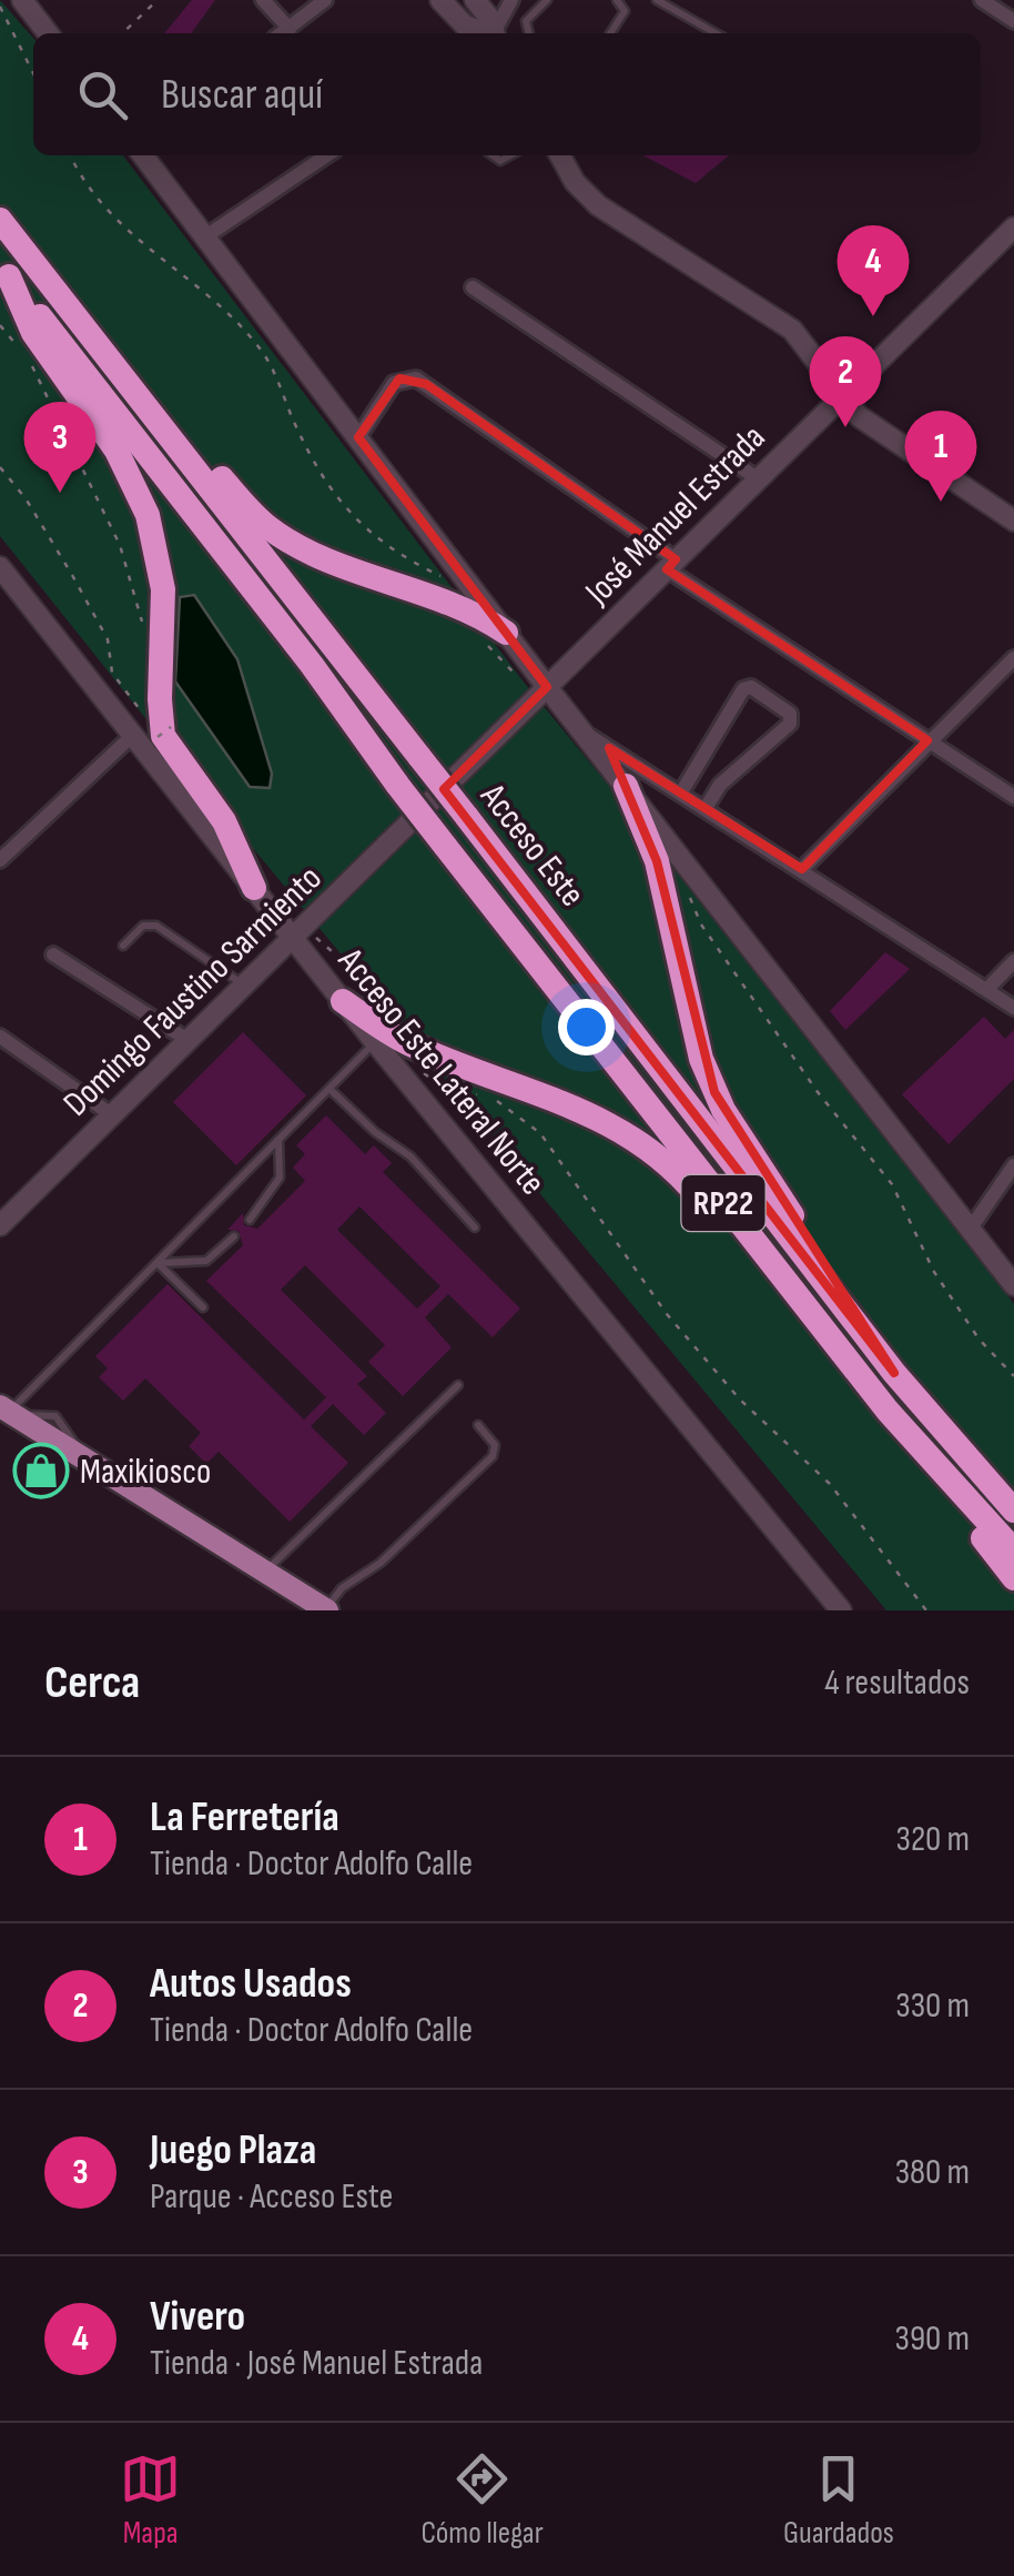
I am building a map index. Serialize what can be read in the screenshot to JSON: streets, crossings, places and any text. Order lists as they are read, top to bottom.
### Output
{
  "streets": {
    "highway": ["Acceso Este", "RP22"],
    "street": ["José Manuel Estrada", "Domingo Faustino Sarmiento", "Acceso Este Lateral Norte"]
  },
  "crossings": [
    ["José Manuel Estrada", "Domingo Faustino Sarmiento"],
    ["Domingo Faustino Sarmiento", "Acceso Este Lateral Norte"]
  ],
  "places": {
    "shop": ["Maxikiosco"]
  },
  "page": {
    "search": "Buscar aquí",
    "pins": [
      "4",
      "2",
      "3",
      "1"
    ],
    "heading": ["Cerca", "4 resultados"],
    "list": [
      {
        "mark": "1",
        "name": "La Ferretería",
        "note": "Tienda · Doctor Adolfo Calle",
        "value": "320 m"
      },
      {
        "mark": "2",
        "name": "Autos Usados",
        "note": "Tienda · Doctor Adolfo Calle",
        "value": "330 m"
      },
      {
        "mark": "3",
        "name": "Juego Plaza",
        "note": "Parque · Acceso Este",
        "value": "380 m"
      },
      {
        "mark": "4",
        "name": "Vivero",
        "note": "Tienda · José Manuel Estrada",
        "value": "390 m"
      }
    ],
    "nav": ["Mapa", "Cómo llegar", "Guardados"]
  }
}
